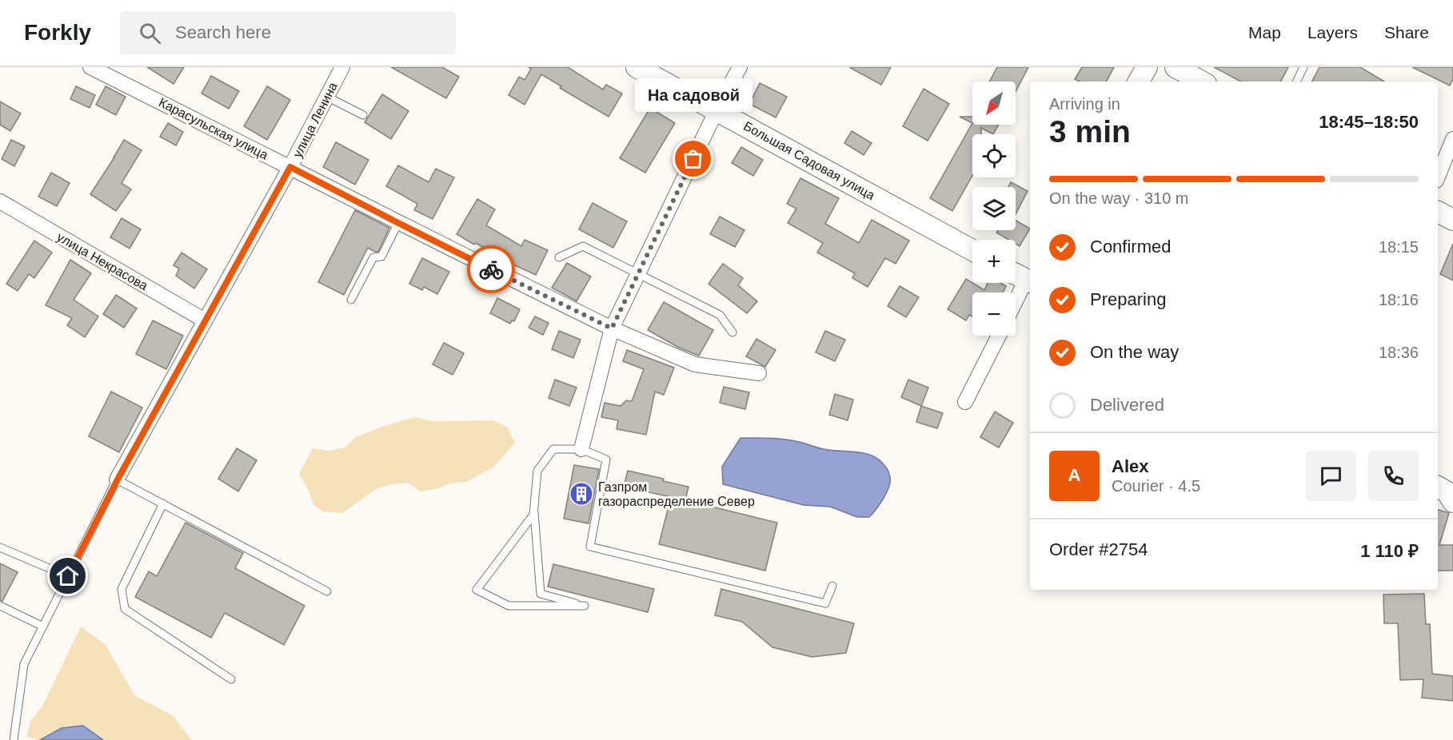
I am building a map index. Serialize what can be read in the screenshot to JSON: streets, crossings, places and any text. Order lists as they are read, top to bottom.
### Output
{
  "streets": {
    "main road": ["Большая Садовая улица"],
    "street": ["улица Ленина", "Карасульская улица", "улица Некрасова"]
  },
  "crossings": [
    ["улица Ленина", "Карасульская улица"],
    ["улица Ленина", "улица Некрасова"]
  ],
  "places": {
    "other": ["На садовой"],
    "building": ["Газпром газораспределение Север"]
  },
  "north": "bottom left",
  "page": {
    "header": "Forkly",
    "search": "Search here",
    "nav": ["Map", "Layers", "Share"],
    "bubble": "На садовой",
    "map_buttons": ["+", "−"],
    "heading": ["3 min", "Arriving in", "18:45–18:50"],
    "panel": [
      "Alex",
      "Courier · 4.5",
      "Order #2754",
      "1 110 ₽"
    ],
    "bar": "On the way · 310 m",
    "list": [
      ["Confirmed", "18:15"],
      ["Preparing", "18:16"],
      ["On the way", "18:36"],
      "Delivered"
    ],
    "round": "A"
  }
}
